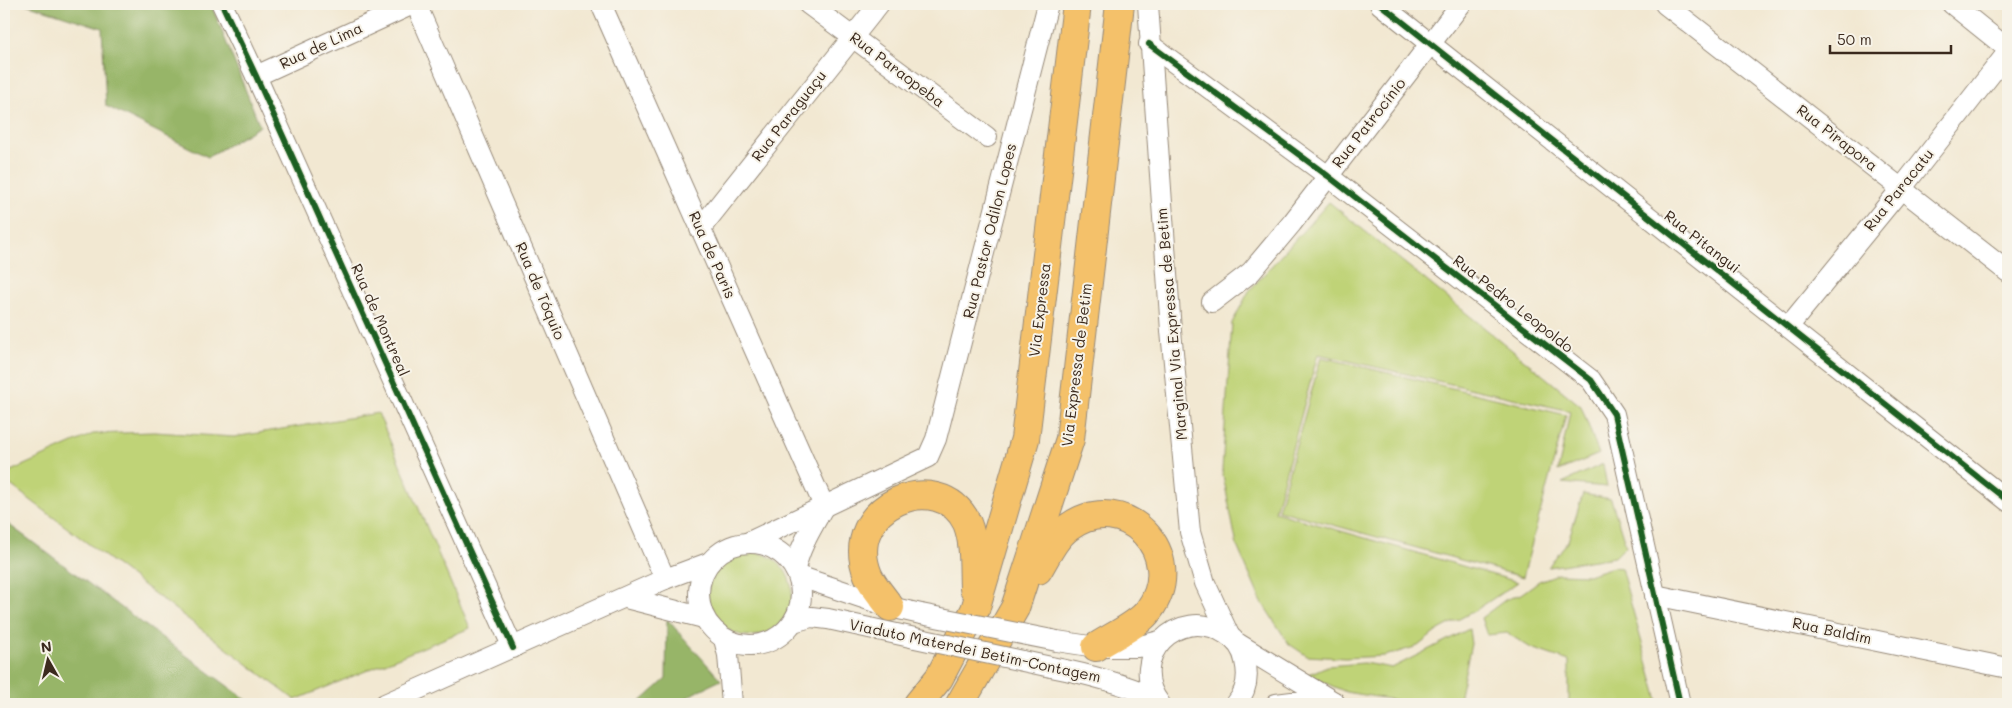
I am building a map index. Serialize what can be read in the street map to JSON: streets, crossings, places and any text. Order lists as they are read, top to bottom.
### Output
{
  "streets": {
    "highway": ["Via Expressa", "Via Expressa de Betim"],
    "street": [
      "Rua de Lima",
      "Rua Paraopeba",
      "Rua Paraguaçu",
      "Rua Patrocínio",
      "Rua Pirapora",
      "Rua Paracatu",
      "Rua Pastor Odilon Lopes",
      "Rua Pitangui",
      "Rua de Paris",
      "Rua de Tóquio",
      "Rua Pedro Leopoldo",
      "Rua de Montreal",
      "Marginal Via Expressa de Betim",
      "Rua Baldim",
      "Viaduto Materdei Betim-Contagem"
    ]
  },
  "crossings": [
    ["Rua de Lima", "Rua de Tóquio"],
    ["Rua de Lima", "Rua de Montreal"],
    ["Rua Paraopeba", "Rua Paraguaçu"],
    ["Rua Paraguaçu", "Rua de Paris"],
    ["Rua Patrocínio", "Rua Pitangui"],
    ["Rua Patrocínio", "Rua Pedro Leopoldo"],
    ["Rua Pirapora", "Rua Paracatu"],
    ["Rua Paracatu", "Rua Pitangui"],
    ["Rua Pastor Odilon Lopes", "Rua de Paris"],
    ["Rua Pedro Leopoldo", "Marginal Via Expressa de Betim"],
    ["Rua Pedro Leopoldo", "Rua Baldim"]
  ],
  "scale_bar": "50 m",
  "north": "top"
}
